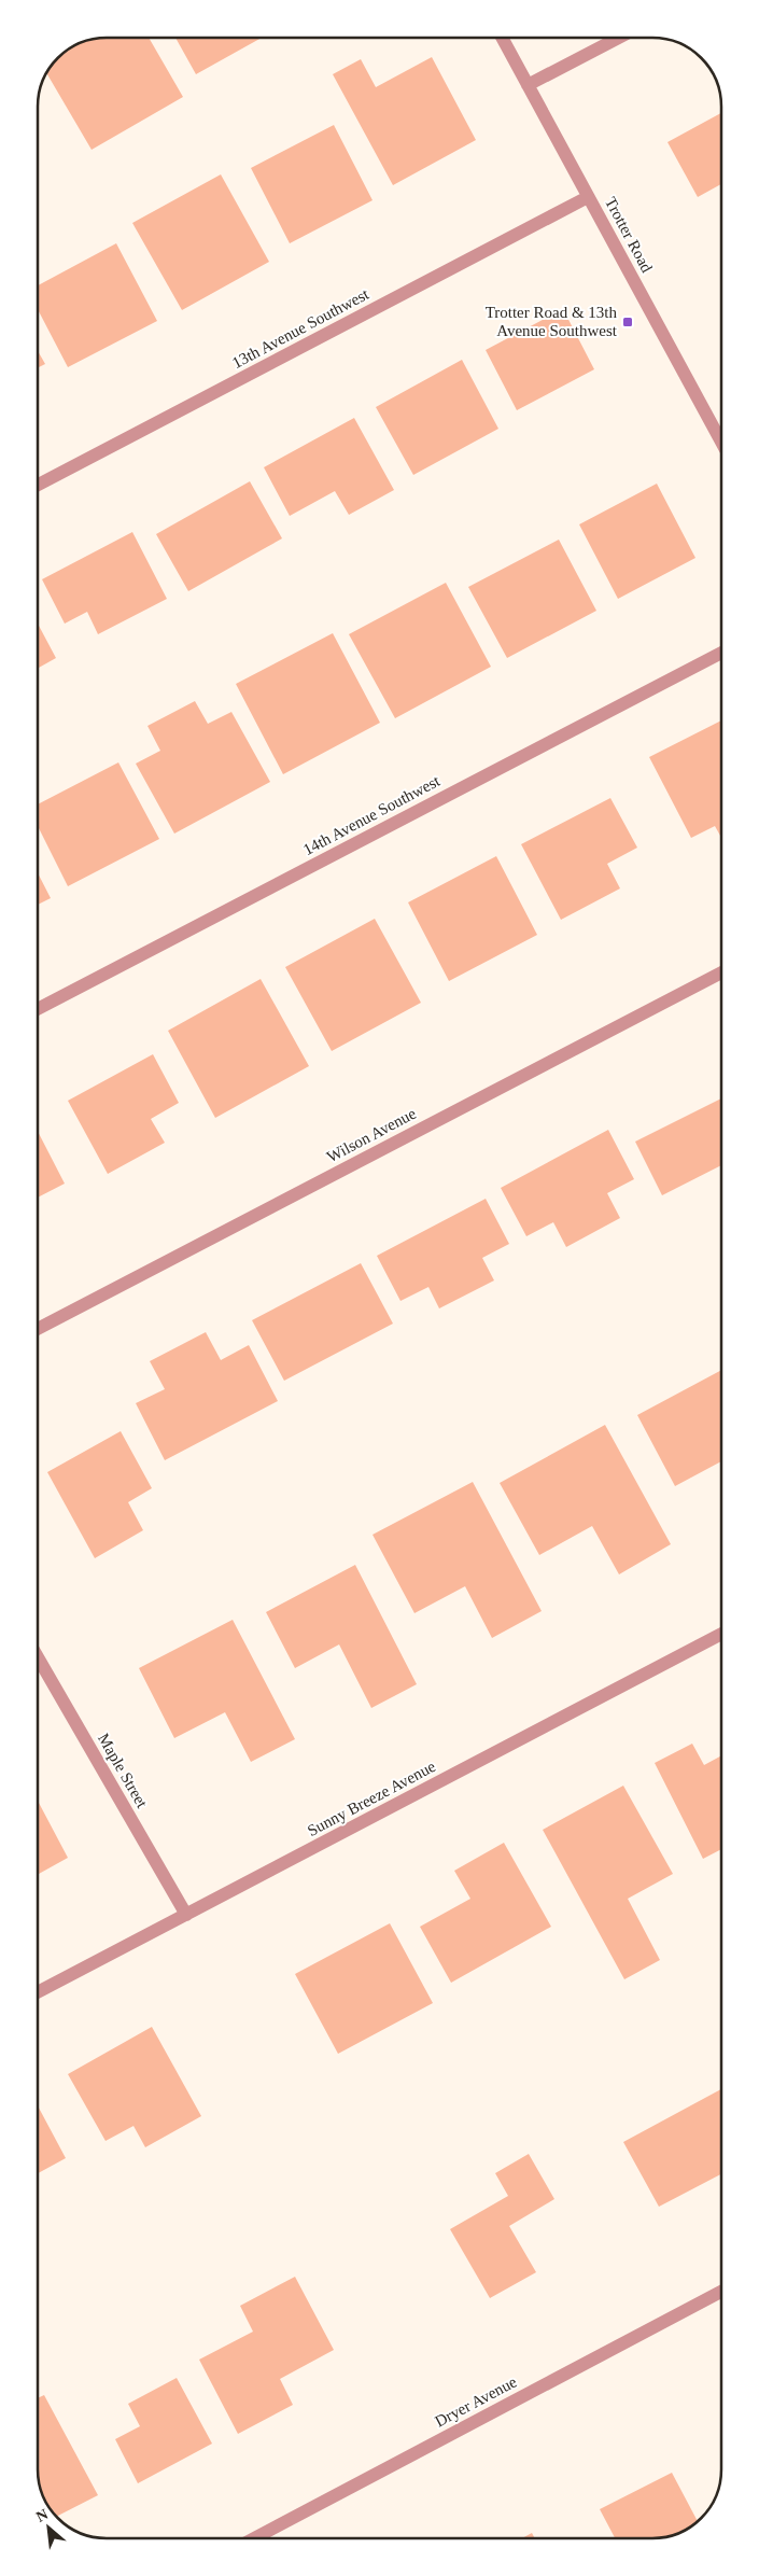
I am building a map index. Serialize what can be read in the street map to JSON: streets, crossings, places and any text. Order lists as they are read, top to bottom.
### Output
{
  "streets": {
    "street": [
      "Trotter Road",
      "13th Avenue Southwest",
      "14th Avenue Southwest",
      "Wilson Avenue",
      "Maple Street",
      "Sunny Breeze Avenue",
      "Dryer Avenue"
    ]
  },
  "crossings": [
    ["Trotter Road", "13th Avenue Southwest"],
    ["Maple Street", "Sunny Breeze Avenue"]
  ],
  "places": {
    "transit": ["Trotter Road & 13th Avenue Southwest"]
  },
  "north": "top left"
}
